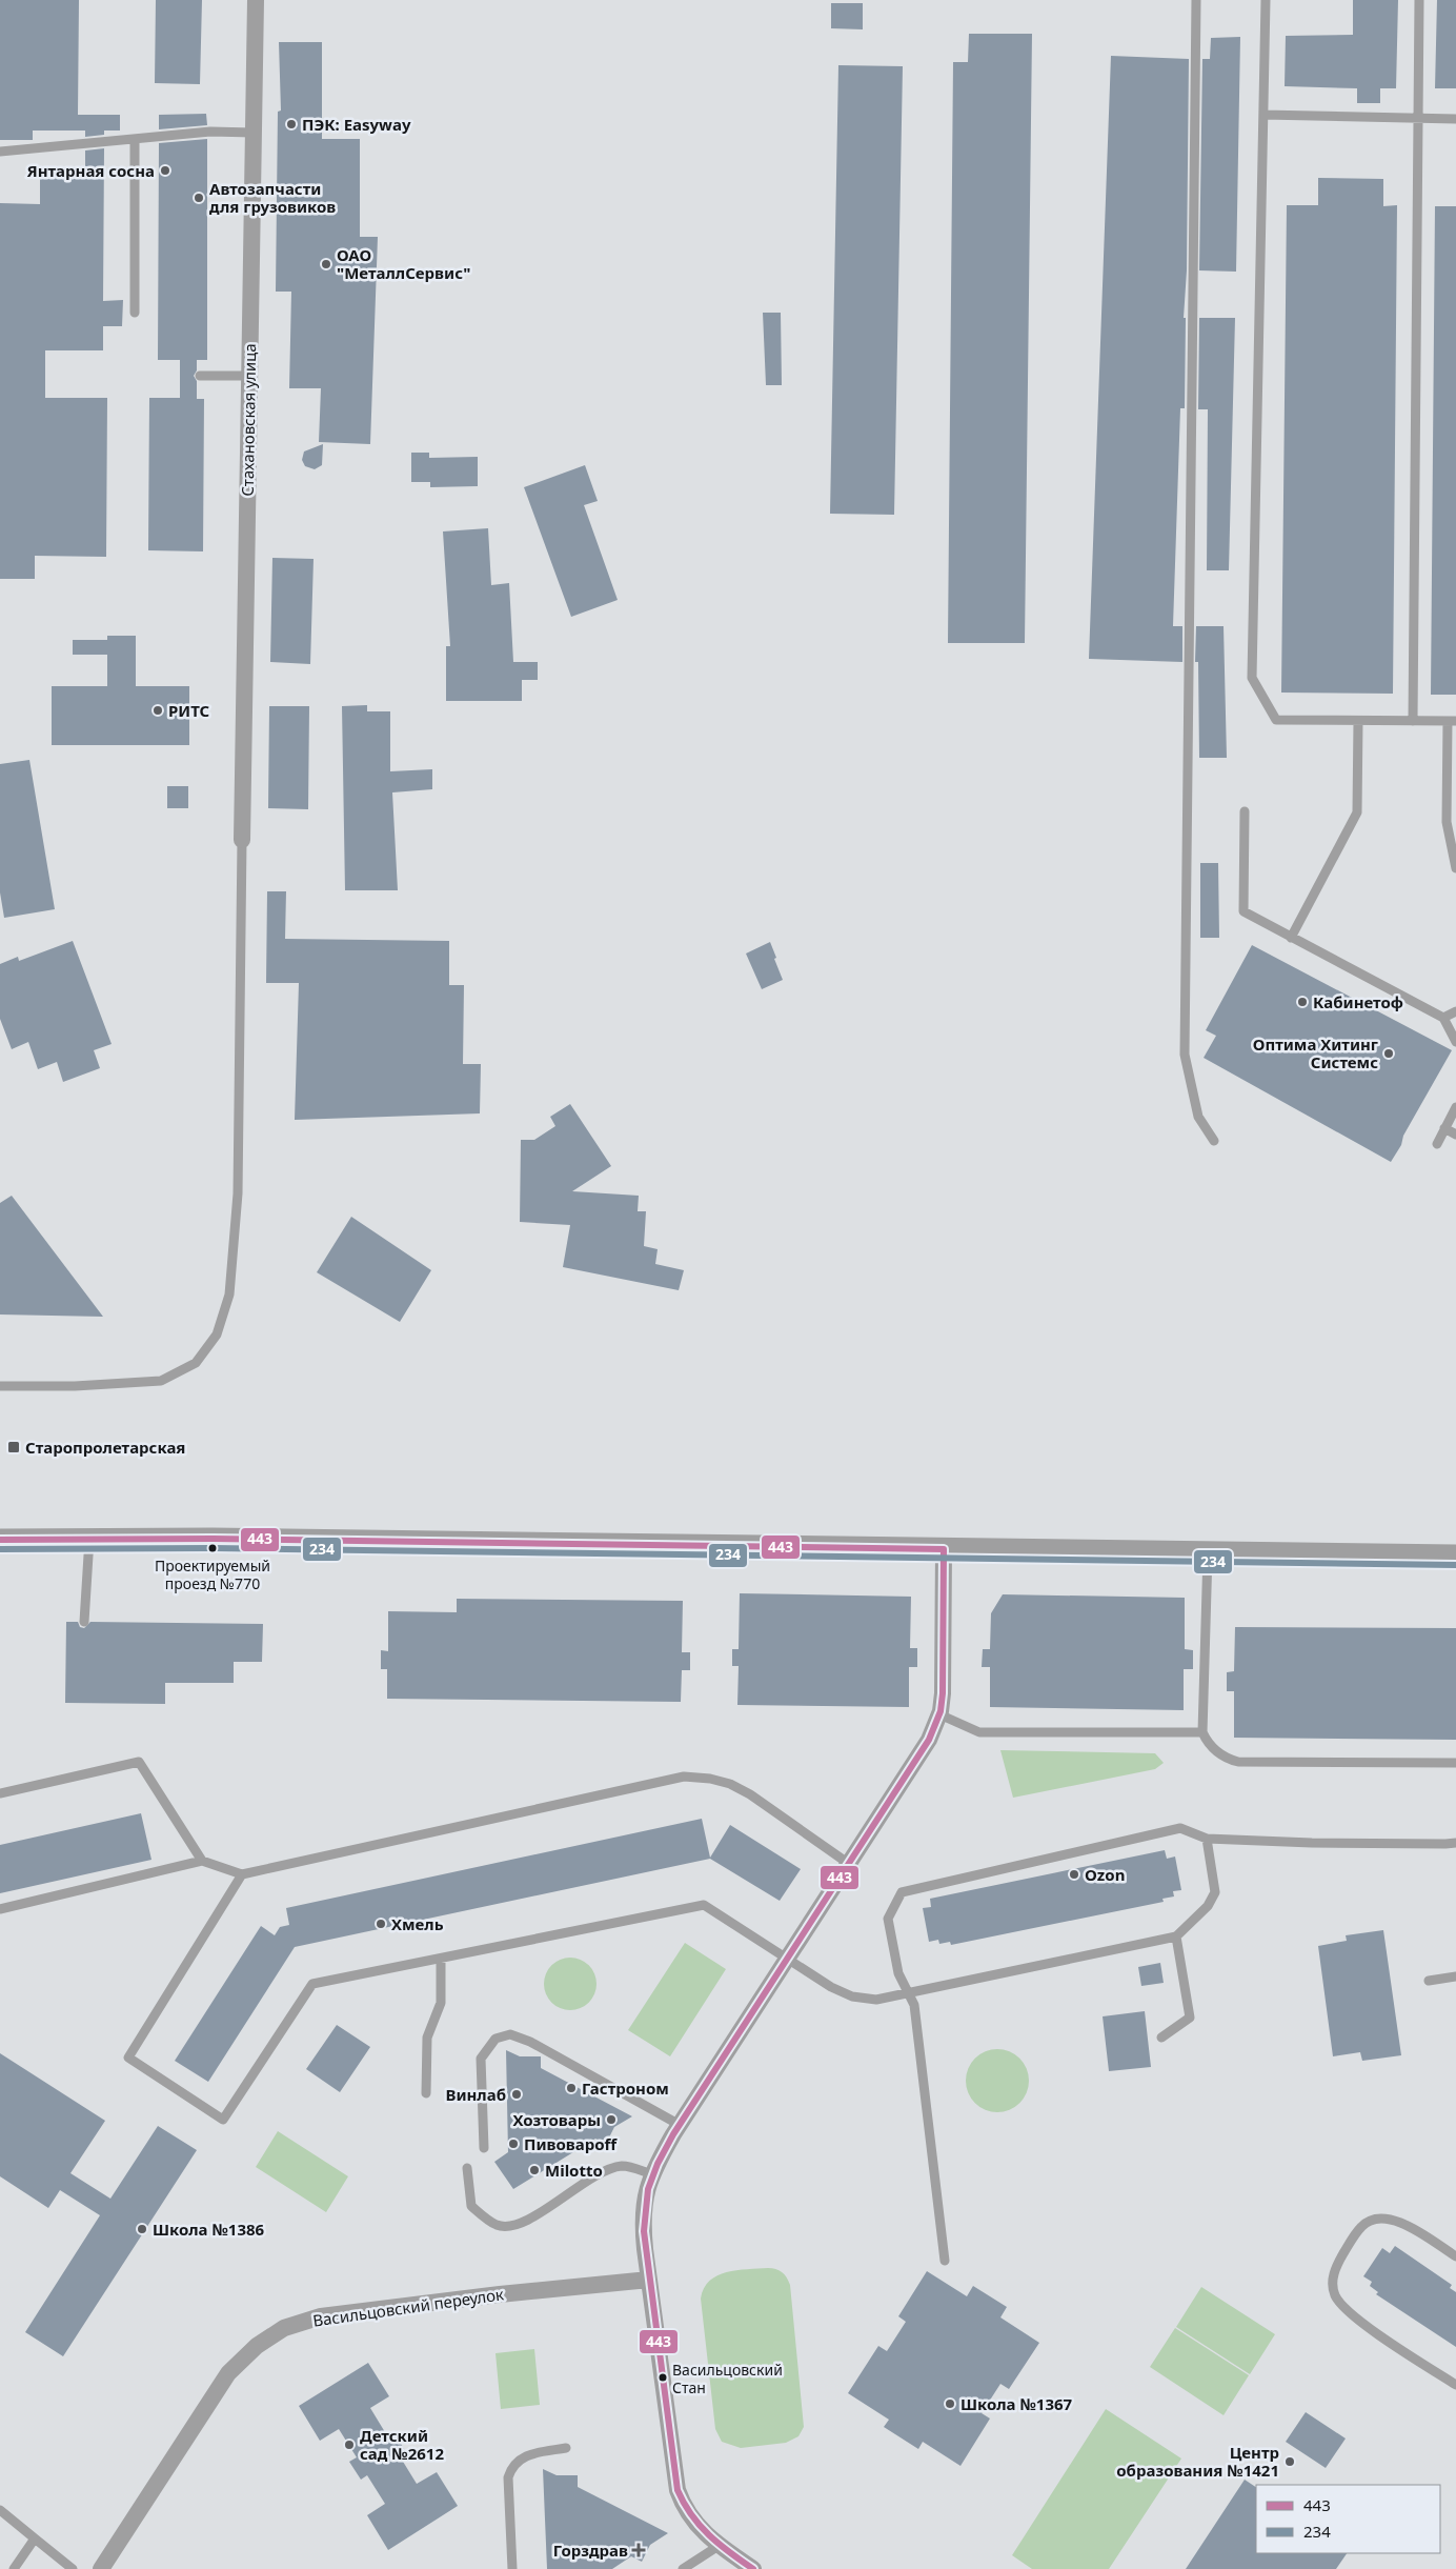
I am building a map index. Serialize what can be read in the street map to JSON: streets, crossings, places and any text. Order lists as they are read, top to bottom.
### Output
{
  "streets": {
    "street": ["Стахановская улица", "Васильцовский переулок"]
  },
  "places": {
    "other": [
      "ПЭК: Easyway",
      "Янтарная сосна",
      "Автозапчасти для грузовиков",
      "ОАО \"МеталлСервис\"",
      "РИТС",
      "Кабинетоф",
      "Оптима Хитинг Системс",
      "Проектируемый проезд №770",
      "Ozon",
      "Хмель",
      "Гастроном",
      "Винлаб",
      "Хозтовары",
      "Пивовароff",
      "Milotto",
      "Школа №1386",
      "Васильцовский Стан",
      "Школа №1367",
      "Детский сад №2612",
      "Центр образования №1421"
    ],
    "transit": ["Старопролетарская"],
    "health": ["Горздрав"]
  },
  "lines": ["transit line 443", "transit line 234"],
  "legend": ["443", "234"]
}
